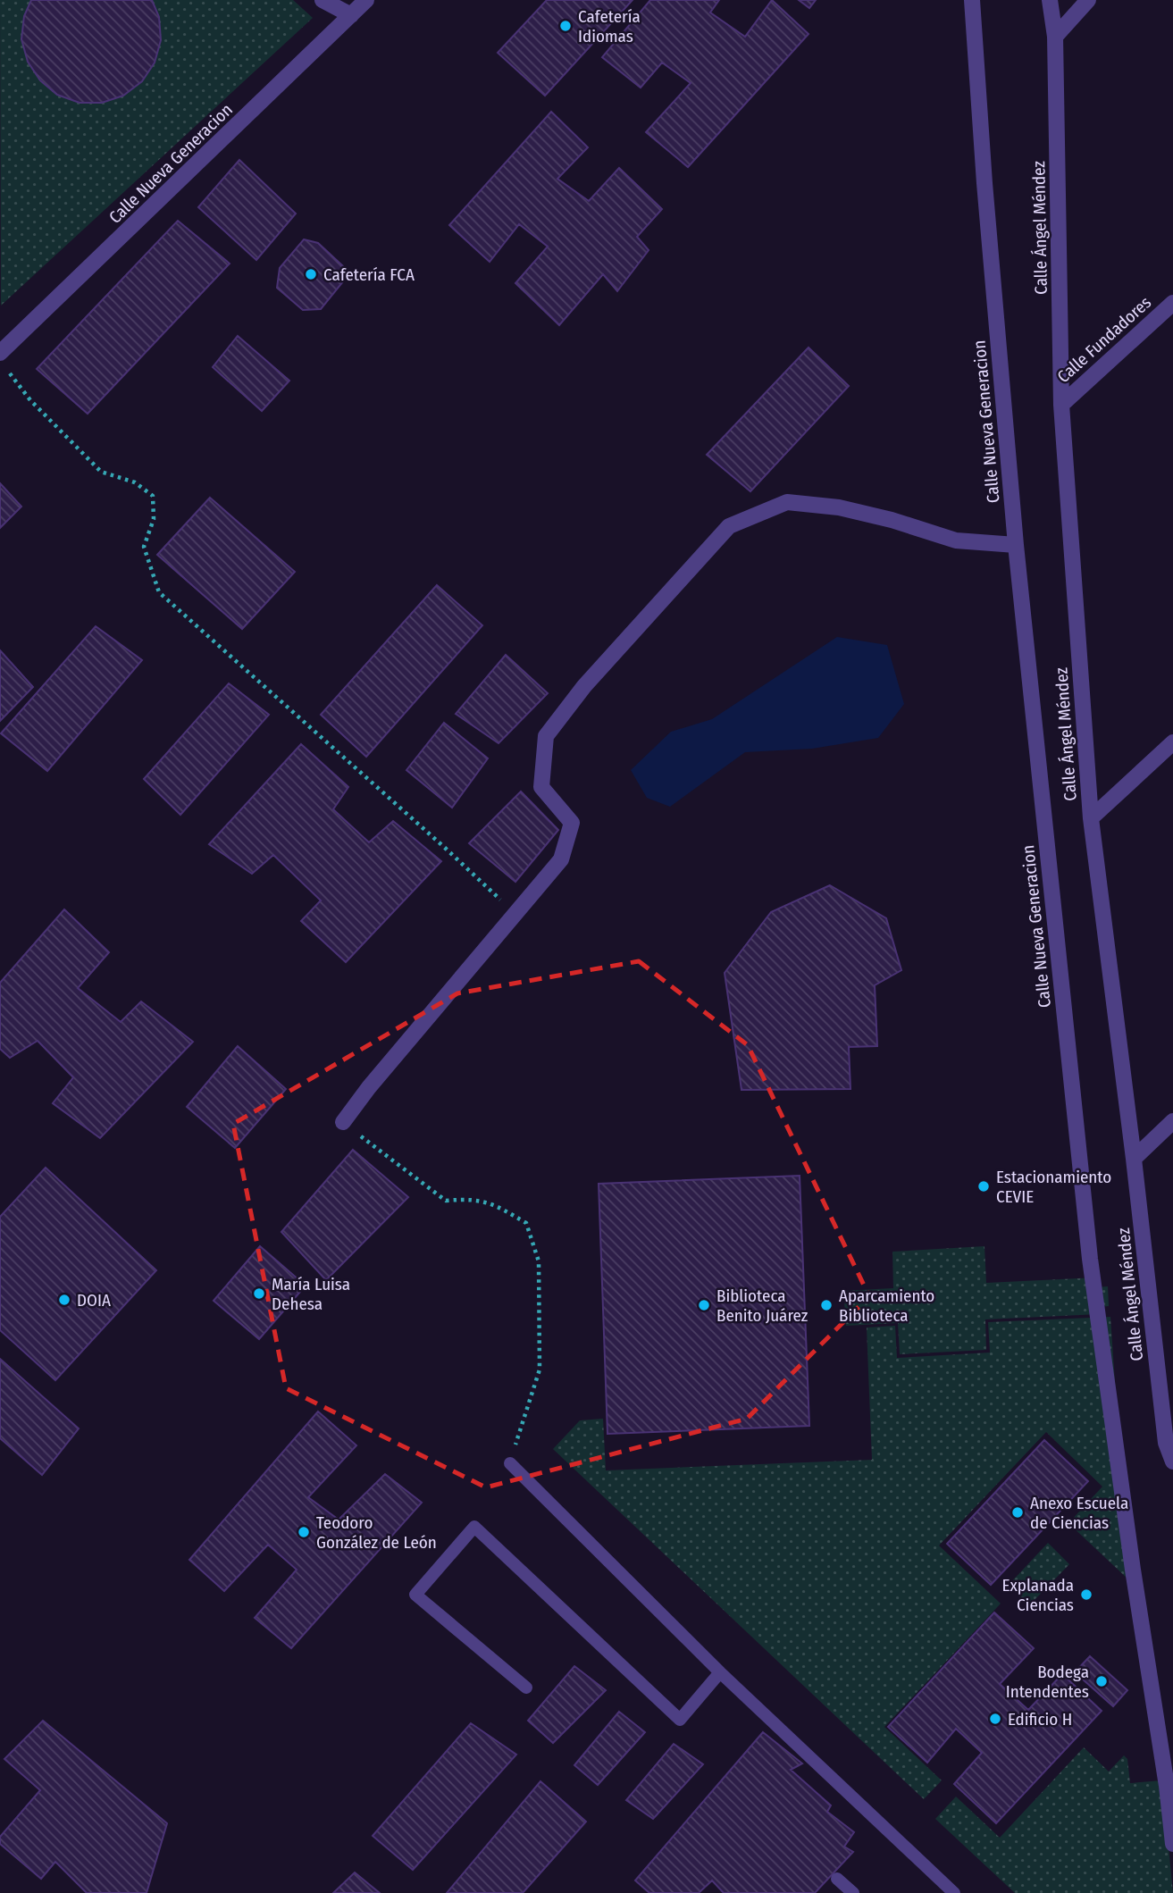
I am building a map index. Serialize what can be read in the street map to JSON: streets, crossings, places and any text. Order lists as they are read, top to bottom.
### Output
{
  "streets": {
    "street": ["Calle Nueva Generacion", "Calle Ángel Méndez", "Calle Fundadores"]
  },
  "crossings": [
    ["Calle Ángel Méndez", "Calle Fundadores"]
  ],
  "places": [
    "Cafetería Idiomas",
    "Cafetería FCA",
    "Estacionamiento CEVIE",
    "María Luisa Dehesa",
    "DOIA",
    "Biblioteca Benito Juárez",
    "Aparcamiento Biblioteca",
    "Anexo Escuela de Ciencias",
    "Teodoro González de León",
    "Explanada Ciencias",
    "Bodega Intendentes",
    "Edificio H"
  ]
}
